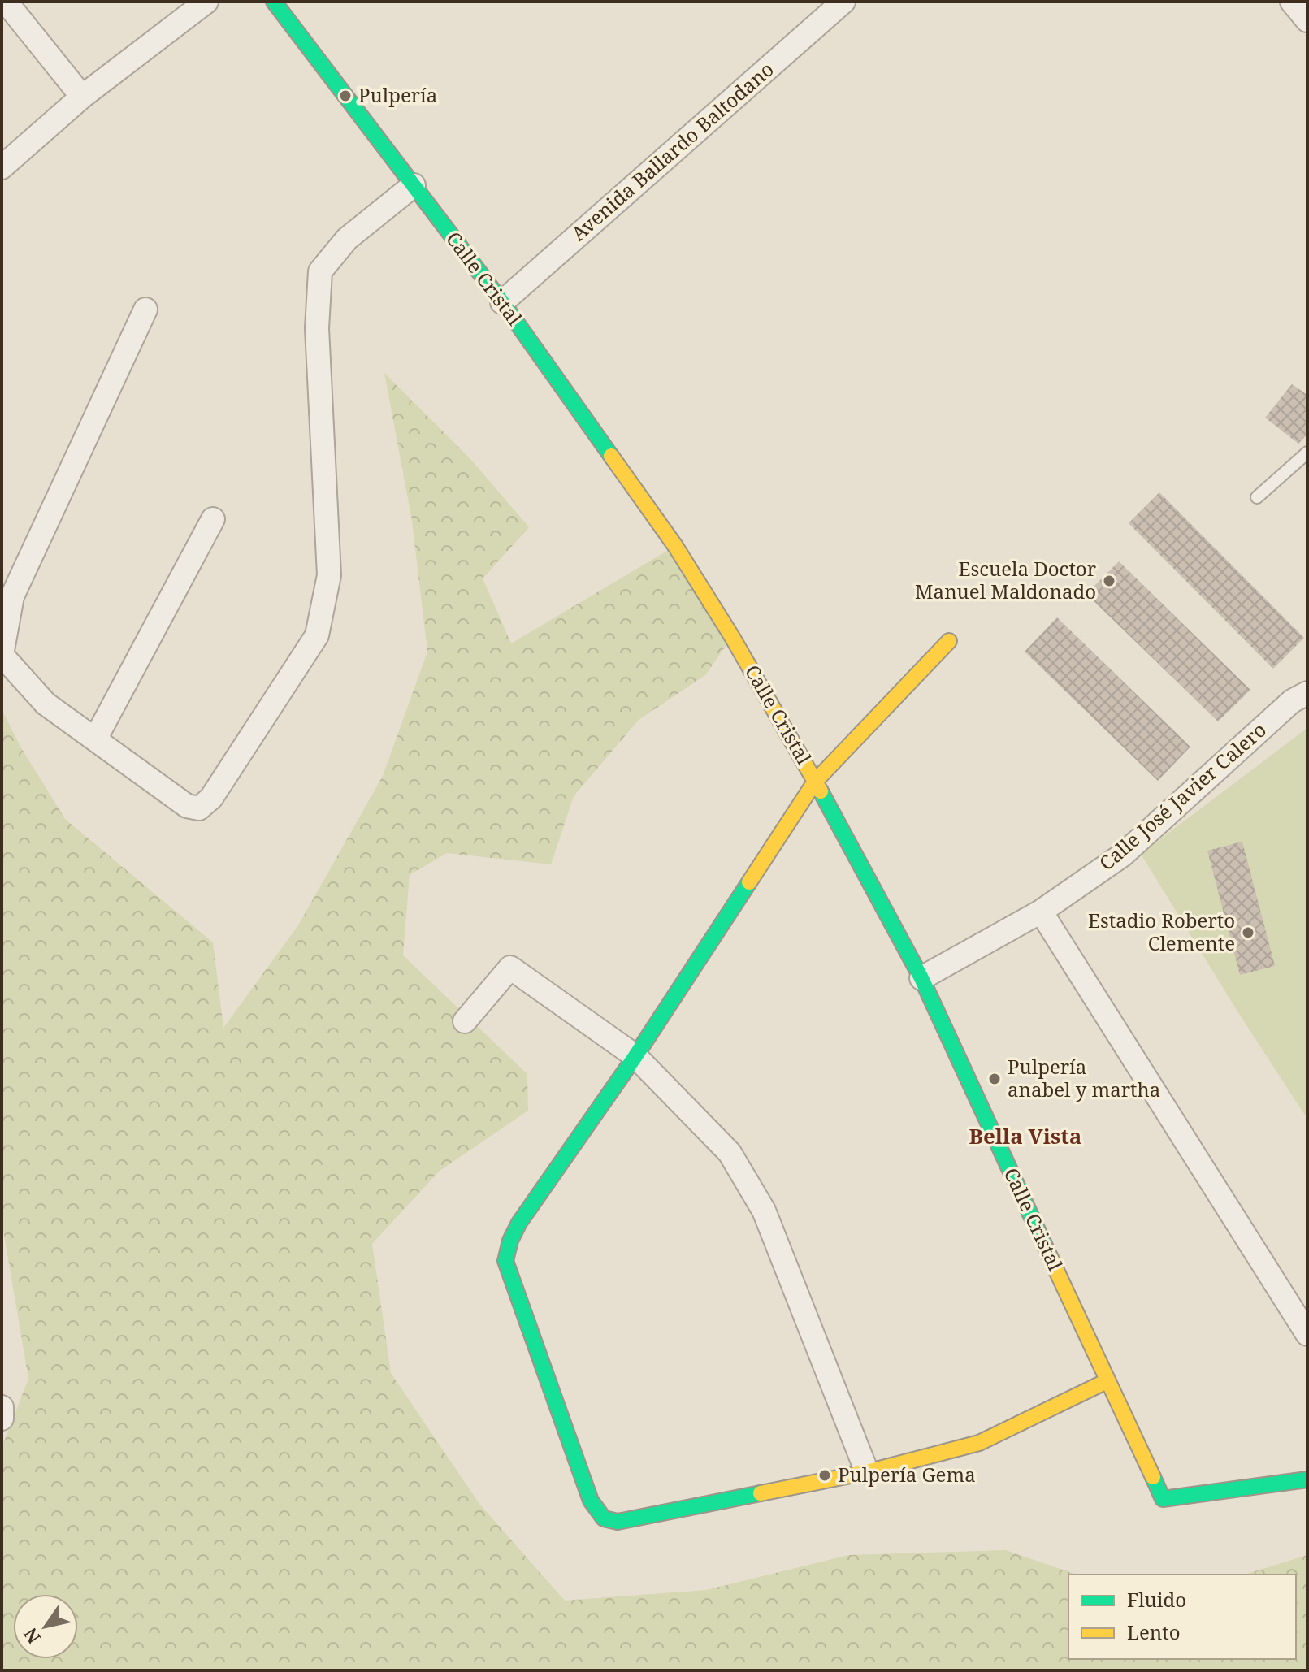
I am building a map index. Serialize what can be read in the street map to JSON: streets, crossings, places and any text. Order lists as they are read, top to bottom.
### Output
{
  "streets": {
    "street": ["Avenida Ballardo Baltodano", "Calle Cristal", "Calle José Javier Calero"]
  },
  "crossings": [
    ["Avenida Ballardo Baltodano", "Calle Cristal"],
    ["Calle Cristal", "Calle José Javier Calero"]
  ],
  "districts": ["Bella Vista"],
  "places": [
    "Pulpería",
    "Escuela Doctor Manuel Maldonado",
    "Estadio Roberto Clemente",
    "Pulpería anabel y martha",
    "Pulpería Gema"
  ],
  "legend": ["Fluido", "Lento"],
  "north": "bottom left"
}
